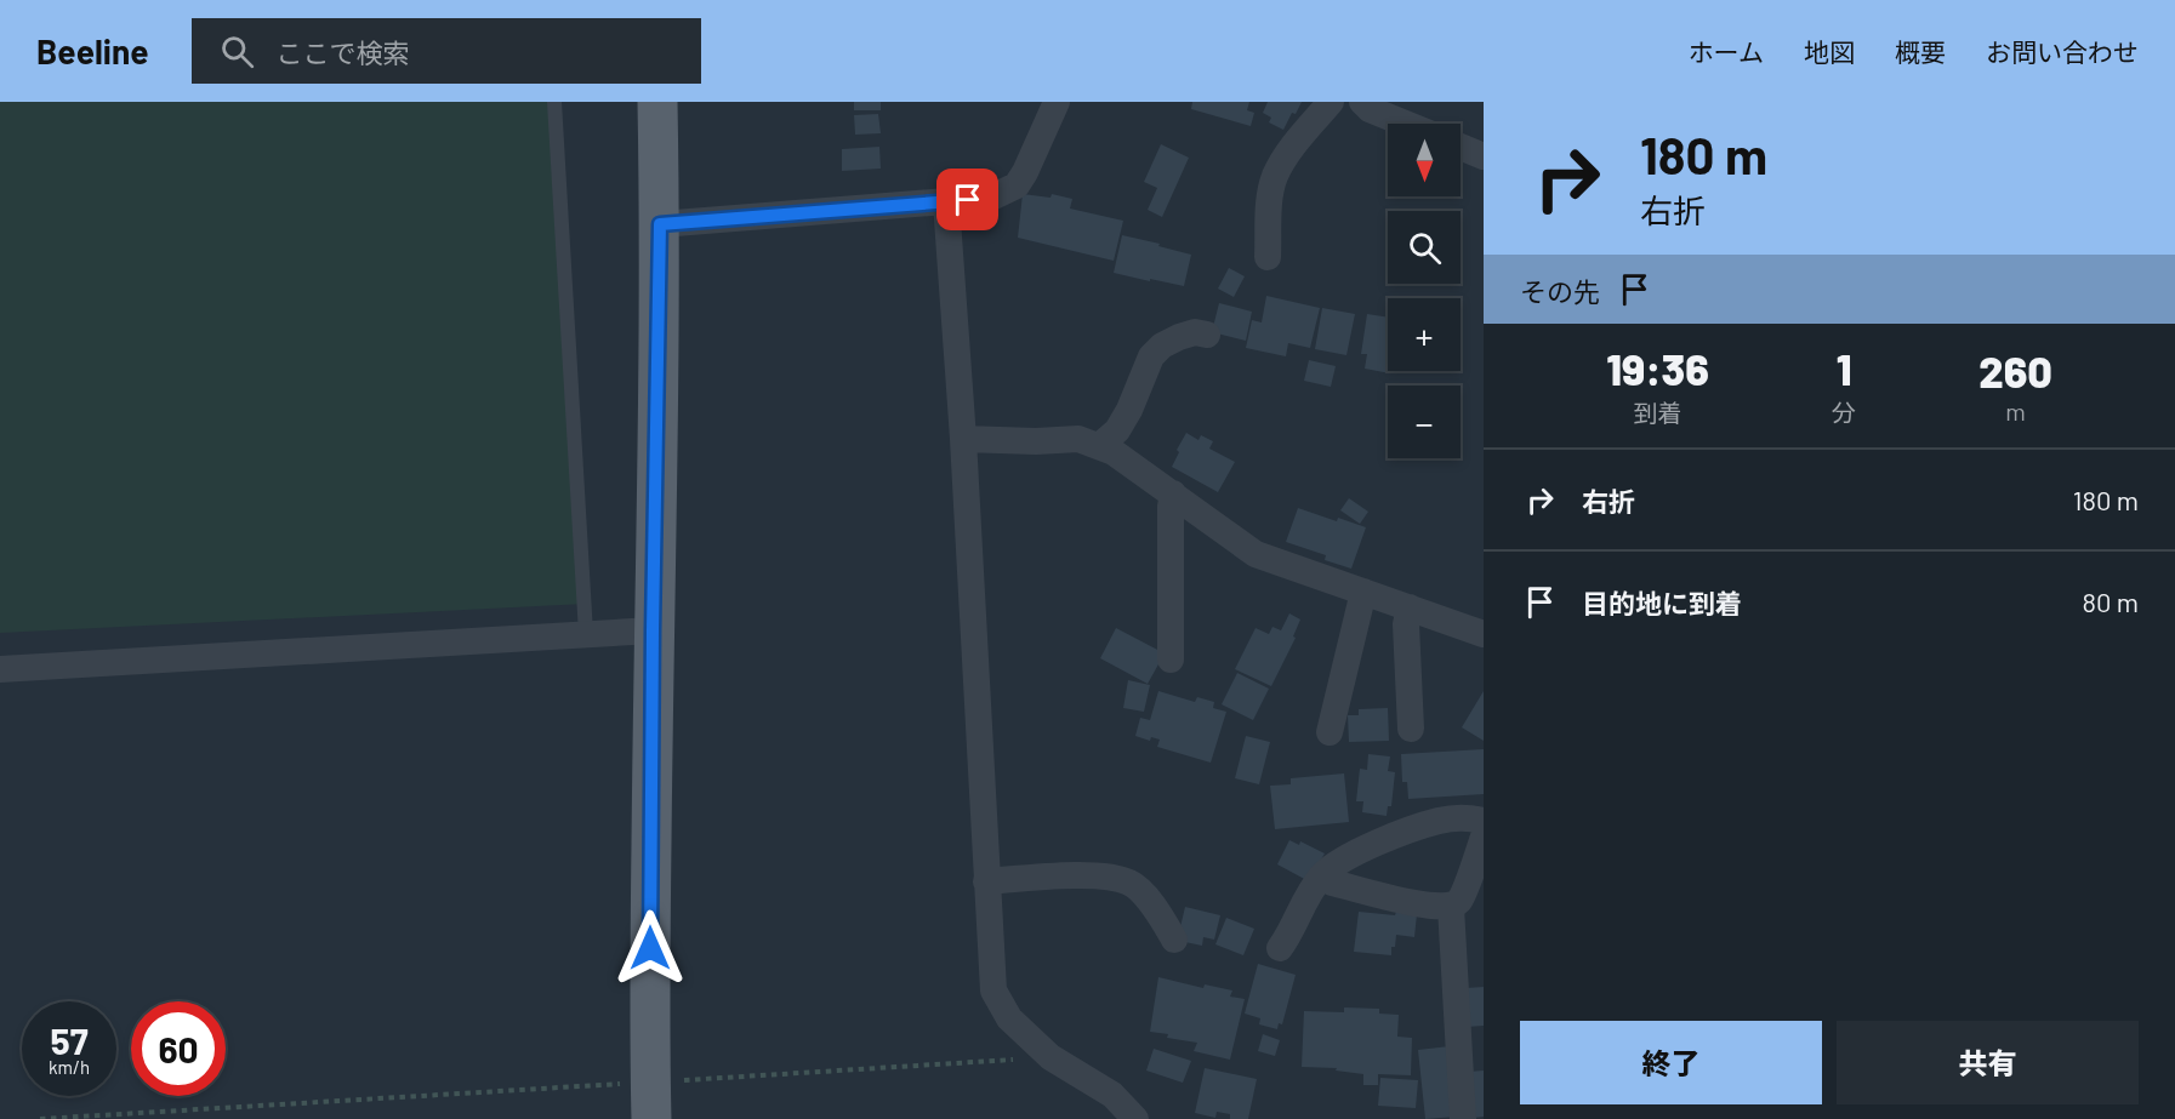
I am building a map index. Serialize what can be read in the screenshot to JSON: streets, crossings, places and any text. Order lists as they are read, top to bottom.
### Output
{
  "north": "bottom",
  "page": {
    "header": "Beeline",
    "search": "ここで検索",
    "nav": [
      "ホーム",
      "地図",
      "概要",
      "お問い合わせ"
    ],
    "turn": ["180 m", "右折"],
    "map_buttons": ["+", "−"],
    "then": "その先",
    "eta": [
      "19:36",
      "到着",
      "1",
      "分",
      "260",
      "m"
    ],
    "list": [
      {
        "name": "右折",
        "value": "180 m"
      },
      {
        "name": "目的地に到着",
        "value": "80 m"
      }
    ],
    "speed": "57 km/h",
    "limit": "60",
    "buttons": ["終了", "共有"]
  }
}
